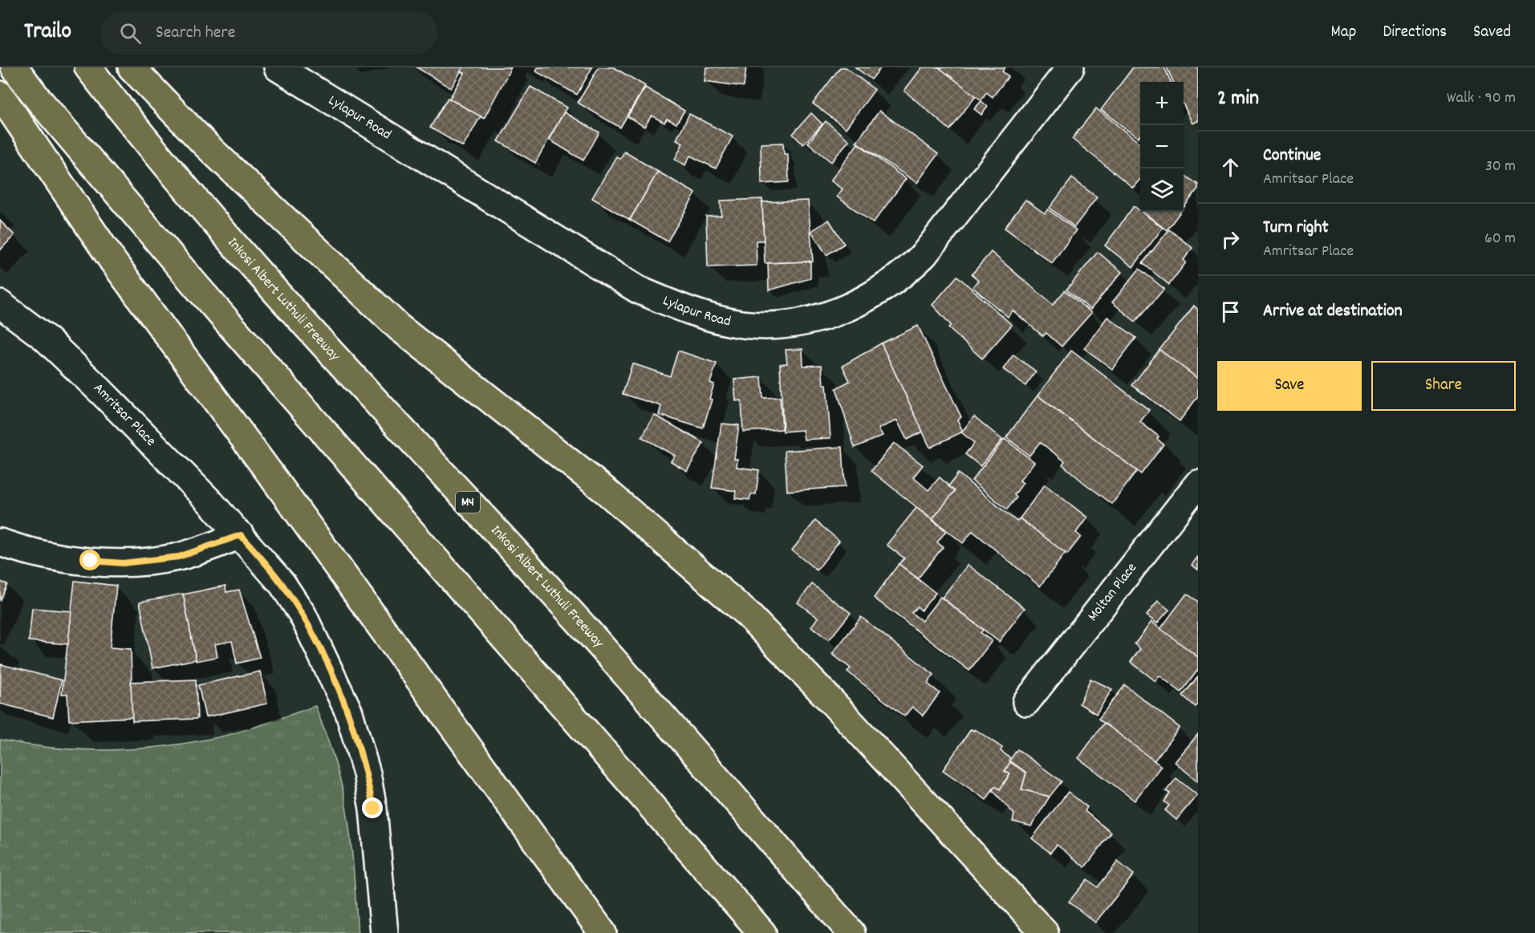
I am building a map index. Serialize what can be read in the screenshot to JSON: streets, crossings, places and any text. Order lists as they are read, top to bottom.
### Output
{
  "streets": {
    "highway": ["Inkosi Albert Luthuli Freeway", "M4"],
    "street": ["Lylapur Road", "Amritsar Place", "Moltan Place"]
  },
  "page": {
    "header": "Trailo",
    "search": "Search here",
    "nav": ["Map", "Directions", "Saved"],
    "heading": ["2 min", "Walk · 90 m"],
    "map_buttons": ["+", "−"],
    "list": [
      ["Continue", "Amritsar Place", "30 m"],
      ["Turn right", "Amritsar Place", "60 m"],
      "Arrive at destination"
    ],
    "buttons": ["Save", "Share"]
  }
}
